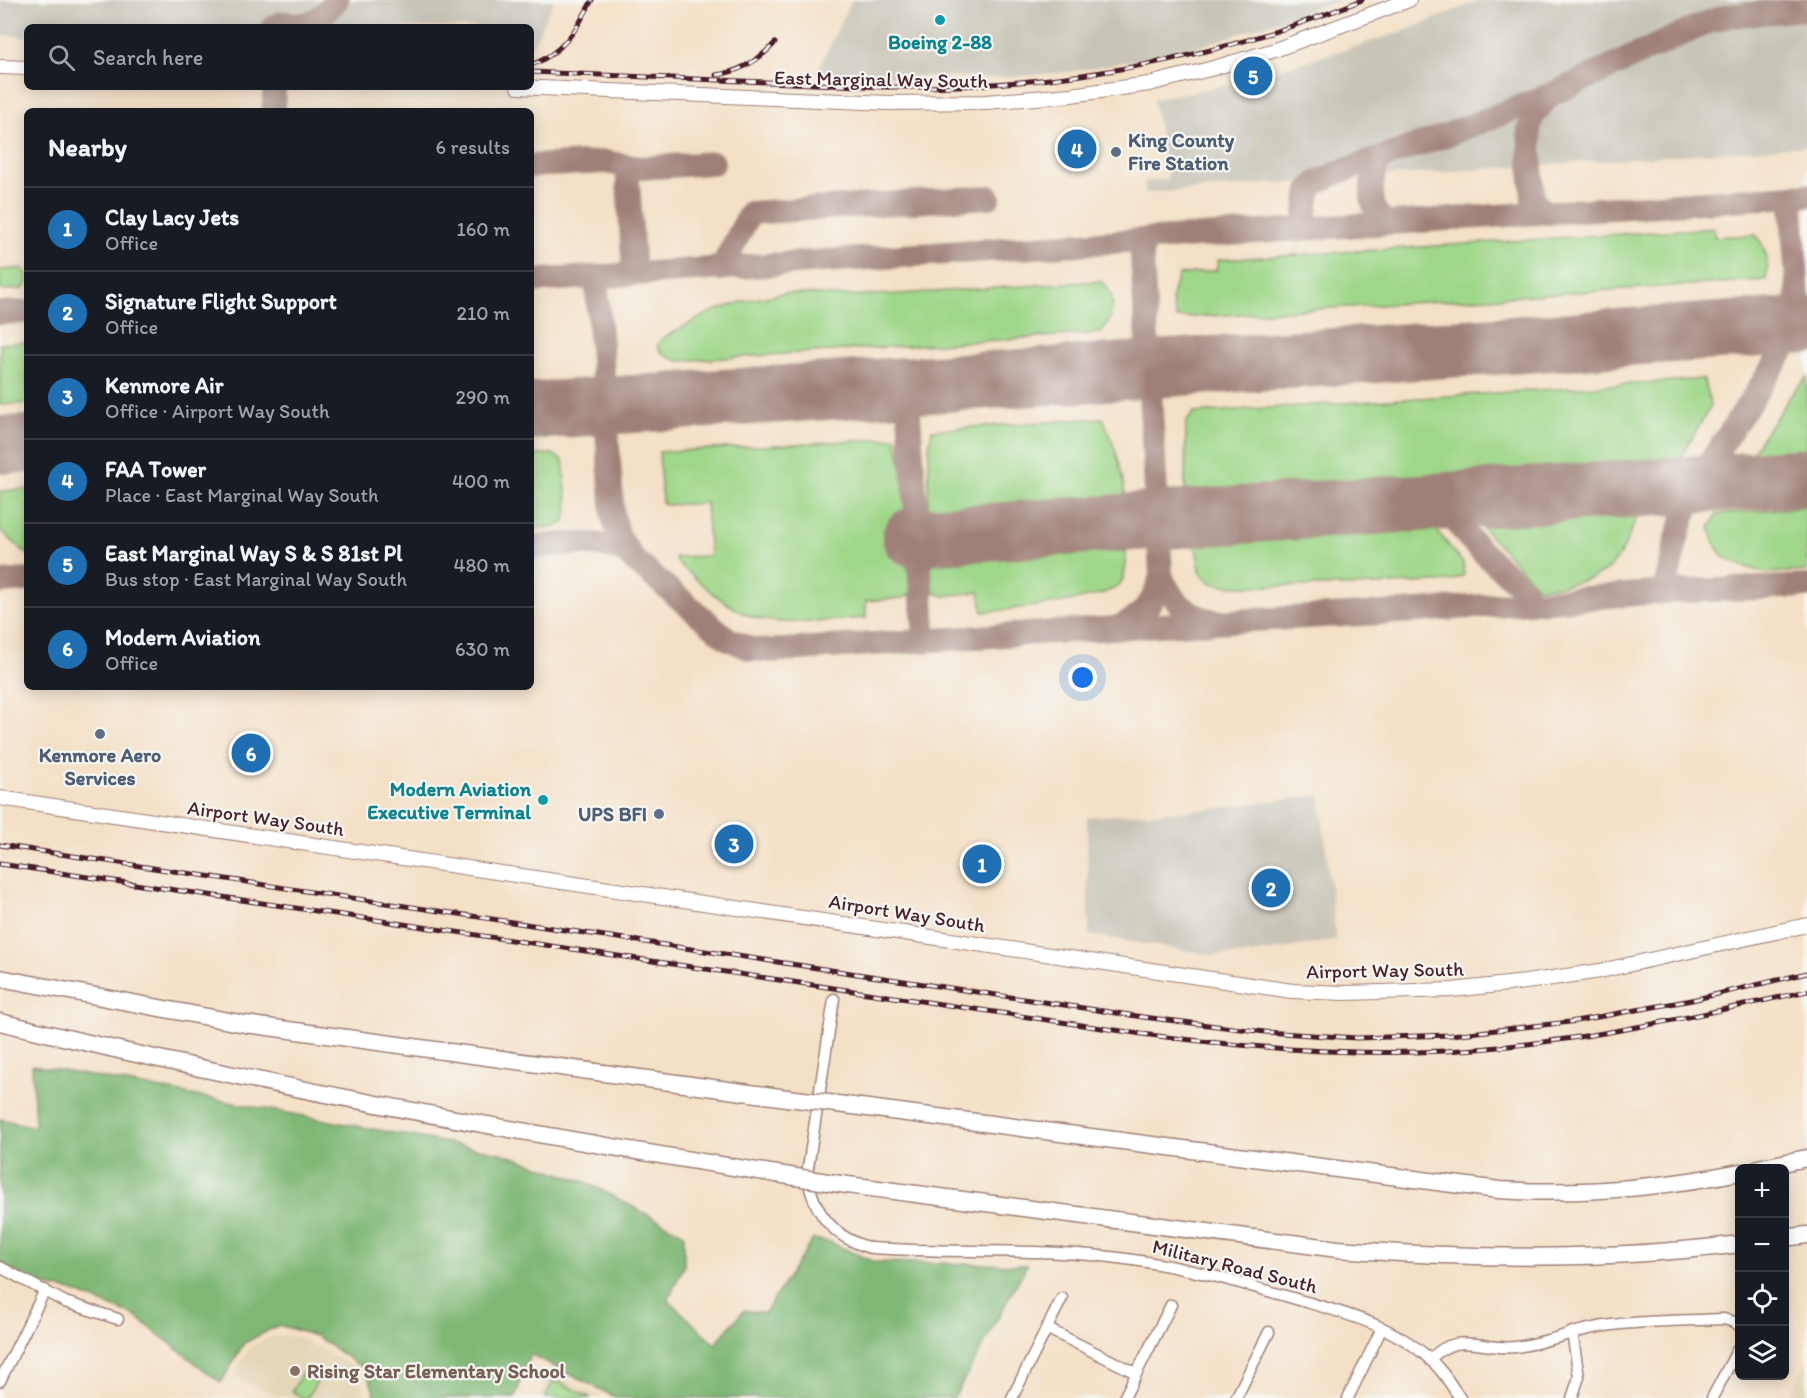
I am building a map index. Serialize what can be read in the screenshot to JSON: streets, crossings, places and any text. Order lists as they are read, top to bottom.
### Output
{
  "streets": {
    "main road": ["East Marginal Way South", "Airport Way South"],
    "street": ["Military Road South"]
  },
  "places": [
    "Boeing 2-88",
    "King County Fire Station",
    "Kenmore Aero Services",
    "Modern Aviation Executive Terminal",
    "UPS BFI",
    "Rising Star Elementary School"
  ],
  "page": {
    "search": "Search here",
    "pins": [
      "5",
      "4",
      "6",
      "3",
      "1",
      "2"
    ],
    "heading": ["Nearby", "6 results"],
    "list": [
      {
        "mark": "1",
        "name": "Clay Lacy Jets",
        "note": "Office",
        "value": "160 m"
      },
      {
        "mark": "2",
        "name": "Signature Flight Support",
        "note": "Office",
        "value": "210 m"
      },
      {
        "mark": "3",
        "name": "Kenmore Air",
        "note": "Office · Airport Way South",
        "value": "290 m"
      },
      {
        "mark": "4",
        "name": "FAA Tower",
        "note": "Place · East Marginal Way South",
        "value": "400 m"
      },
      {
        "mark": "5",
        "name": "East Marginal Way S & S 81st Pl",
        "note": "Bus stop · East Marginal Way South",
        "value": "480 m"
      },
      {
        "mark": "6",
        "name": "Modern Aviation",
        "note": "Office",
        "value": "630 m"
      }
    ],
    "map_buttons": ["+", "−"]
  }
}
